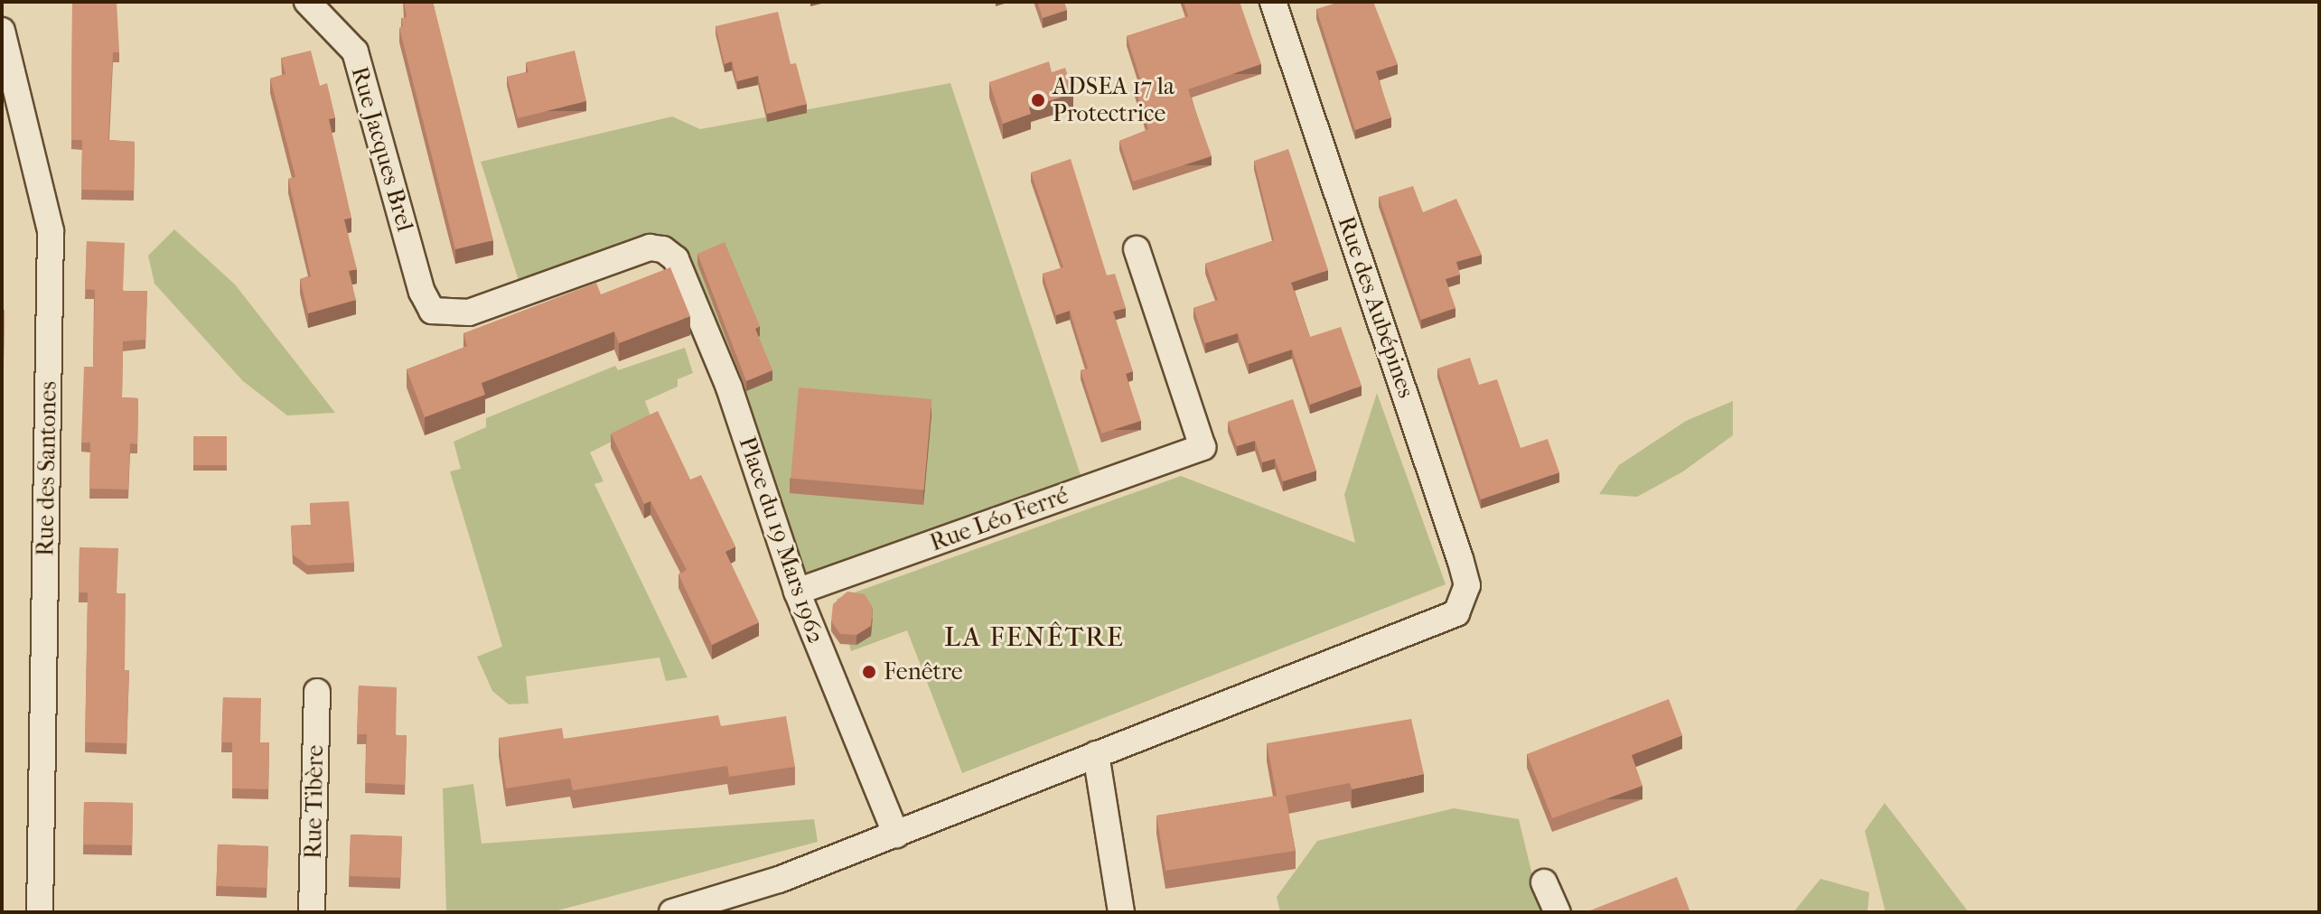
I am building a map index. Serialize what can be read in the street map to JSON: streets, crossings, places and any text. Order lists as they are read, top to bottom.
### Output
{
  "streets": {
    "street": [
      "Rue Jacques Brel",
      "Rue des Aubépines",
      "Rue des Santones",
      "Rue Léo Ferré",
      "Place du 19 Mars 1962",
      "Rue Tibère"
    ]
  },
  "crossings": [
    ["Rue Jacques Brel", "Place du 19 Mars 1962"],
    ["Rue Léo Ferré", "Place du 19 Mars 1962"]
  ],
  "districts": ["LA FENÊTRE"],
  "places": ["ADSEA 17 la Protectrice", "Fenêtre"]
}
